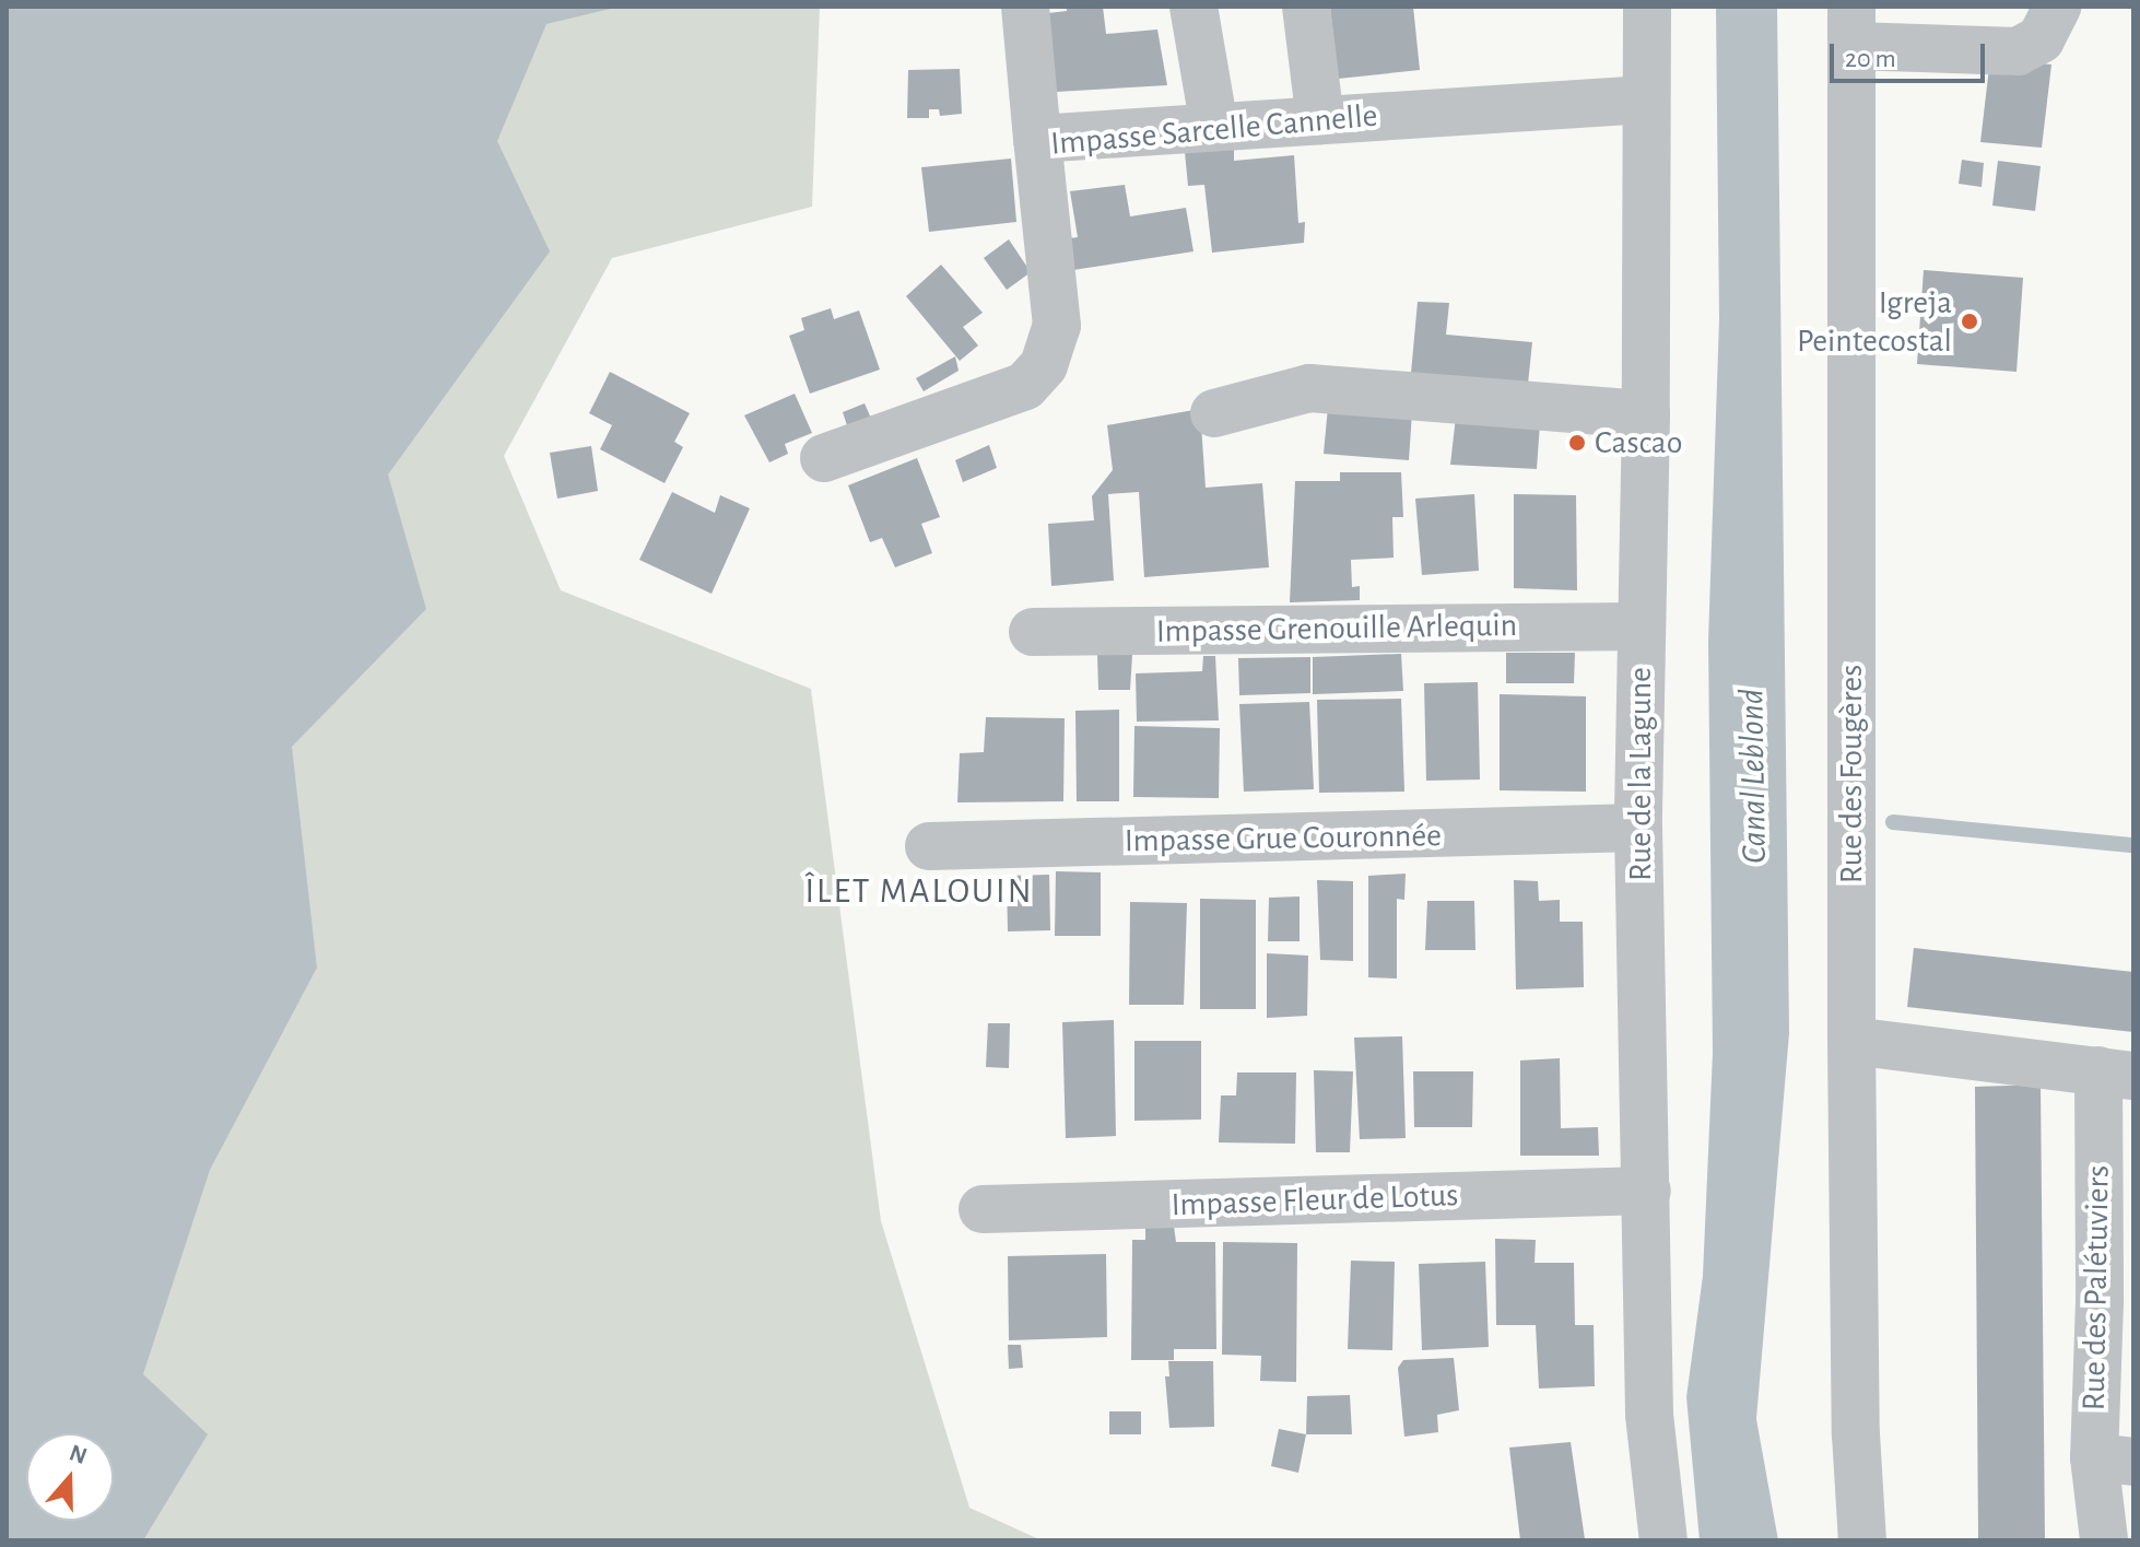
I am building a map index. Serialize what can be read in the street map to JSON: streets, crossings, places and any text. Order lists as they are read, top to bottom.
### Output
{
  "streets": {
    "street": [
      "Impasse Sarcelle Cannelle",
      "Impasse Grenouille Arlequin",
      "Rue de la Lagune",
      "Rue des Fougères",
      "Impasse Grue Couronnée",
      "Impasse Fleur de Lotus",
      "Rue des Palétuviers"
    ]
  },
  "crossings": [
    ["Impasse Sarcelle Cannelle", "Rue de la Lagune"],
    ["Impasse Grenouille Arlequin", "Rue de la Lagune"],
    ["Rue de la Lagune", "Impasse Grue Couronnée"],
    ["Rue de la Lagune", "Impasse Fleur de Lotus"]
  ],
  "districts": ["ÎLET MALOUIN"],
  "water": ["Canal Leblond"],
  "places": ["Igreja Peintecostal", "Cascao"],
  "scale_bar": "20 m",
  "north": "top"
}
